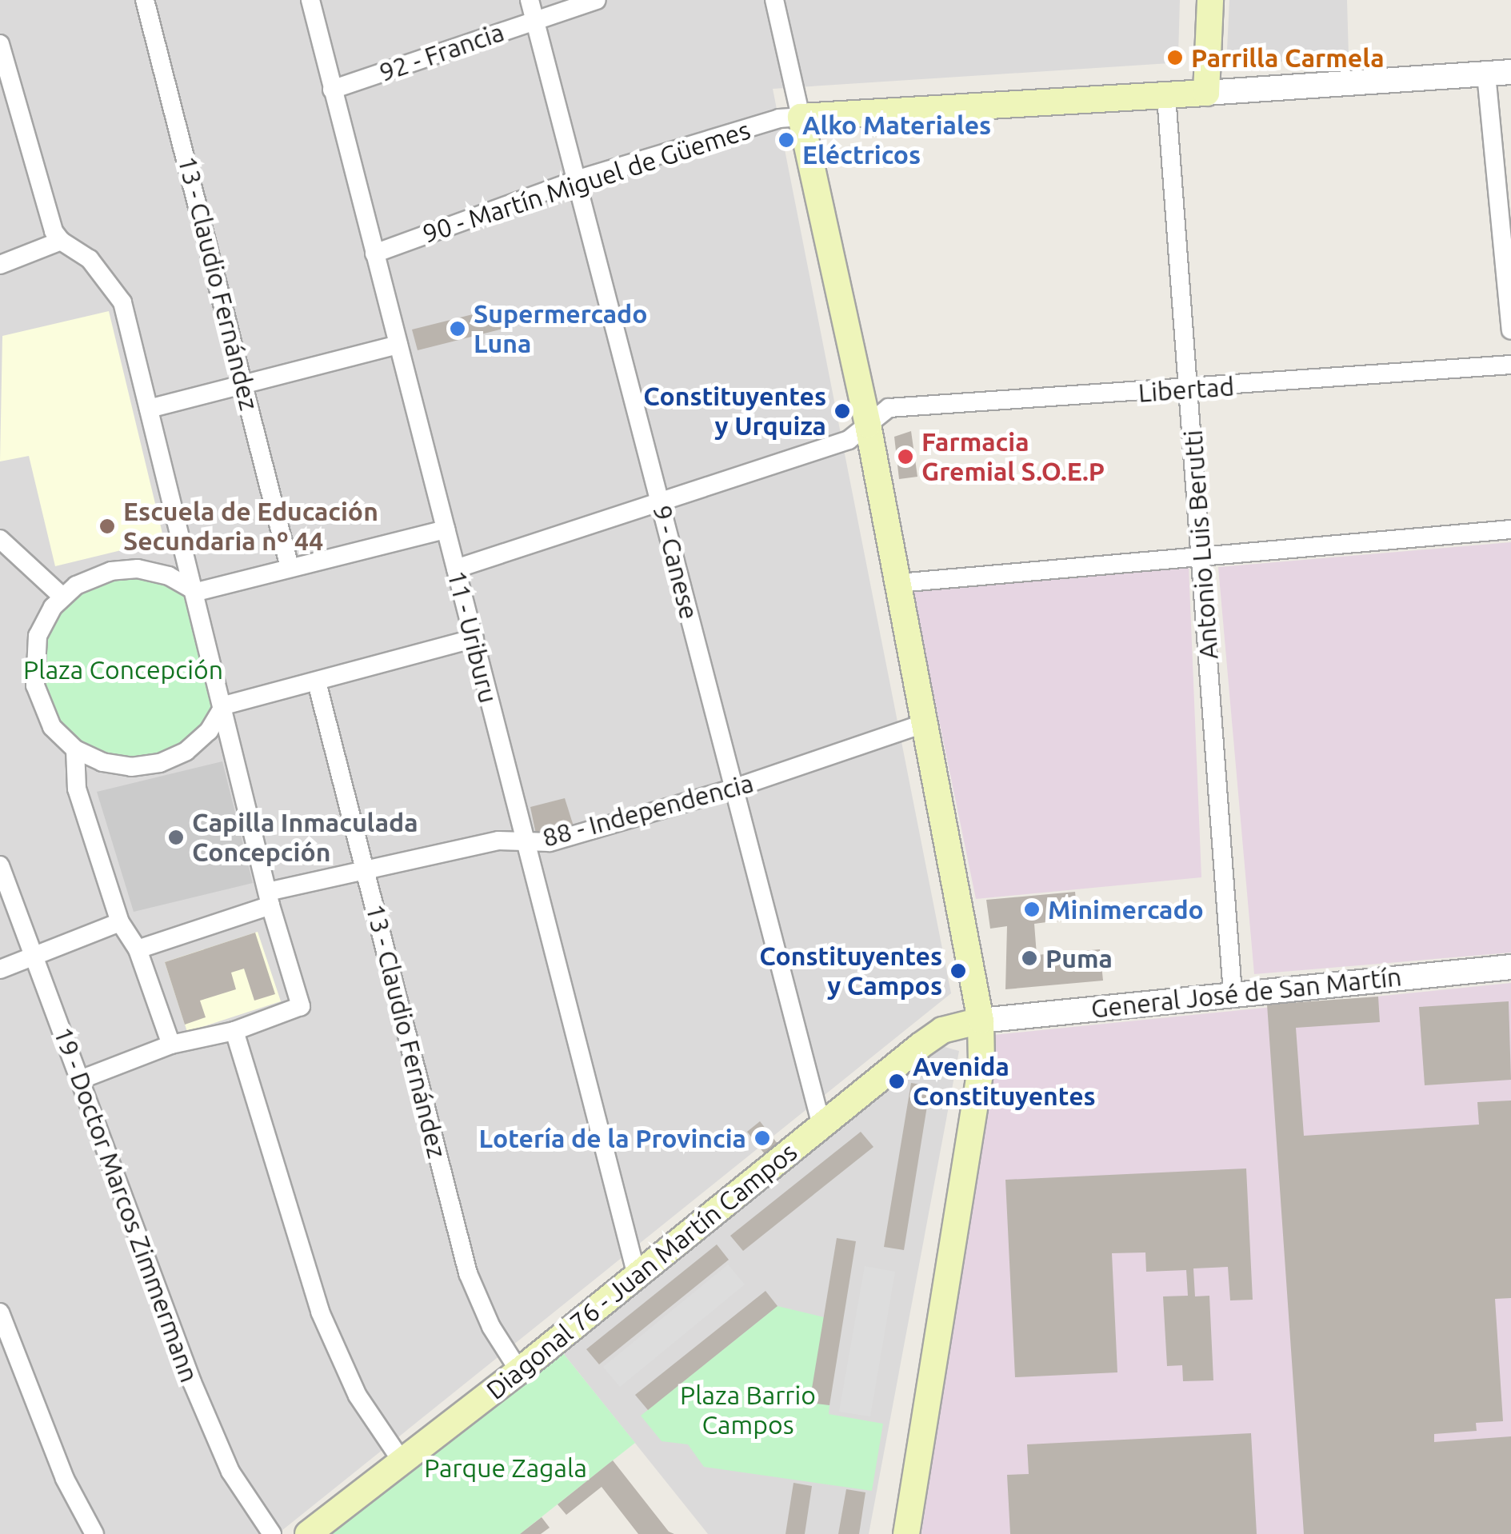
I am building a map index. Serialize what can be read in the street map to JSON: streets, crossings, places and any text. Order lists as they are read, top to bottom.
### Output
{
  "streets": {
    "main road": ["Diagonal 76 - Juan Martín Campos"],
    "street": [
      "92 - Francia",
      "90 - Martín Miguel de Güemes",
      "13 - Claudio Fernández",
      "Libertad",
      "Antonio Luis Berutti",
      "9 - Canese",
      "11 - Uriburu",
      "88 - Independencia",
      "General José de San Martín",
      "19 - Doctor Marcos Zimmermann"
    ]
  },
  "crossings": [
    ["92 - Francia", "9 - Canese"],
    ["92 - Francia", "11 - Uriburu"],
    ["90 - Martín Miguel de Güemes", "9 - Canese"],
    ["90 - Martín Miguel de Güemes", "11 - Uriburu"],
    ["13 - Claudio Fernández", "88 - Independencia"],
    ["13 - Claudio Fernández", "Diagonal 76 - Juan Martín Campos"],
    ["Libertad", "Antonio Luis Berutti"],
    ["Libertad", "9 - Canese"],
    ["Libertad", "11 - Uriburu"],
    ["Antonio Luis Berutti", "General José de San Martín"],
    ["9 - Canese", "88 - Independencia"],
    ["9 - Canese", "Diagonal 76 - Juan Martín Campos"],
    ["11 - Uriburu", "88 - Independencia"],
    ["11 - Uriburu", "Diagonal 76 - Juan Martín Campos"],
    ["General José de San Martín", "Diagonal 76 - Juan Martín Campos"]
  ],
  "parks": ["Plaza Concepción", "Plaza Barrio Campos", "Parque Zagala"],
  "places": [
    "Parrilla Carmela",
    "Alko Materiales Eléctricos",
    "Supermercado Luna",
    "Constituyentes y Urquiza",
    "Farmacia Gremial S.O.E.P",
    "Escuela de Educación Secundaria nº 44",
    "Capilla Inmaculada Concepción",
    "Minimercado",
    "Puma",
    "Constituyentes y Campos",
    "Avenida Constituyentes",
    "Lotería de la Provincia"
  ]
}
